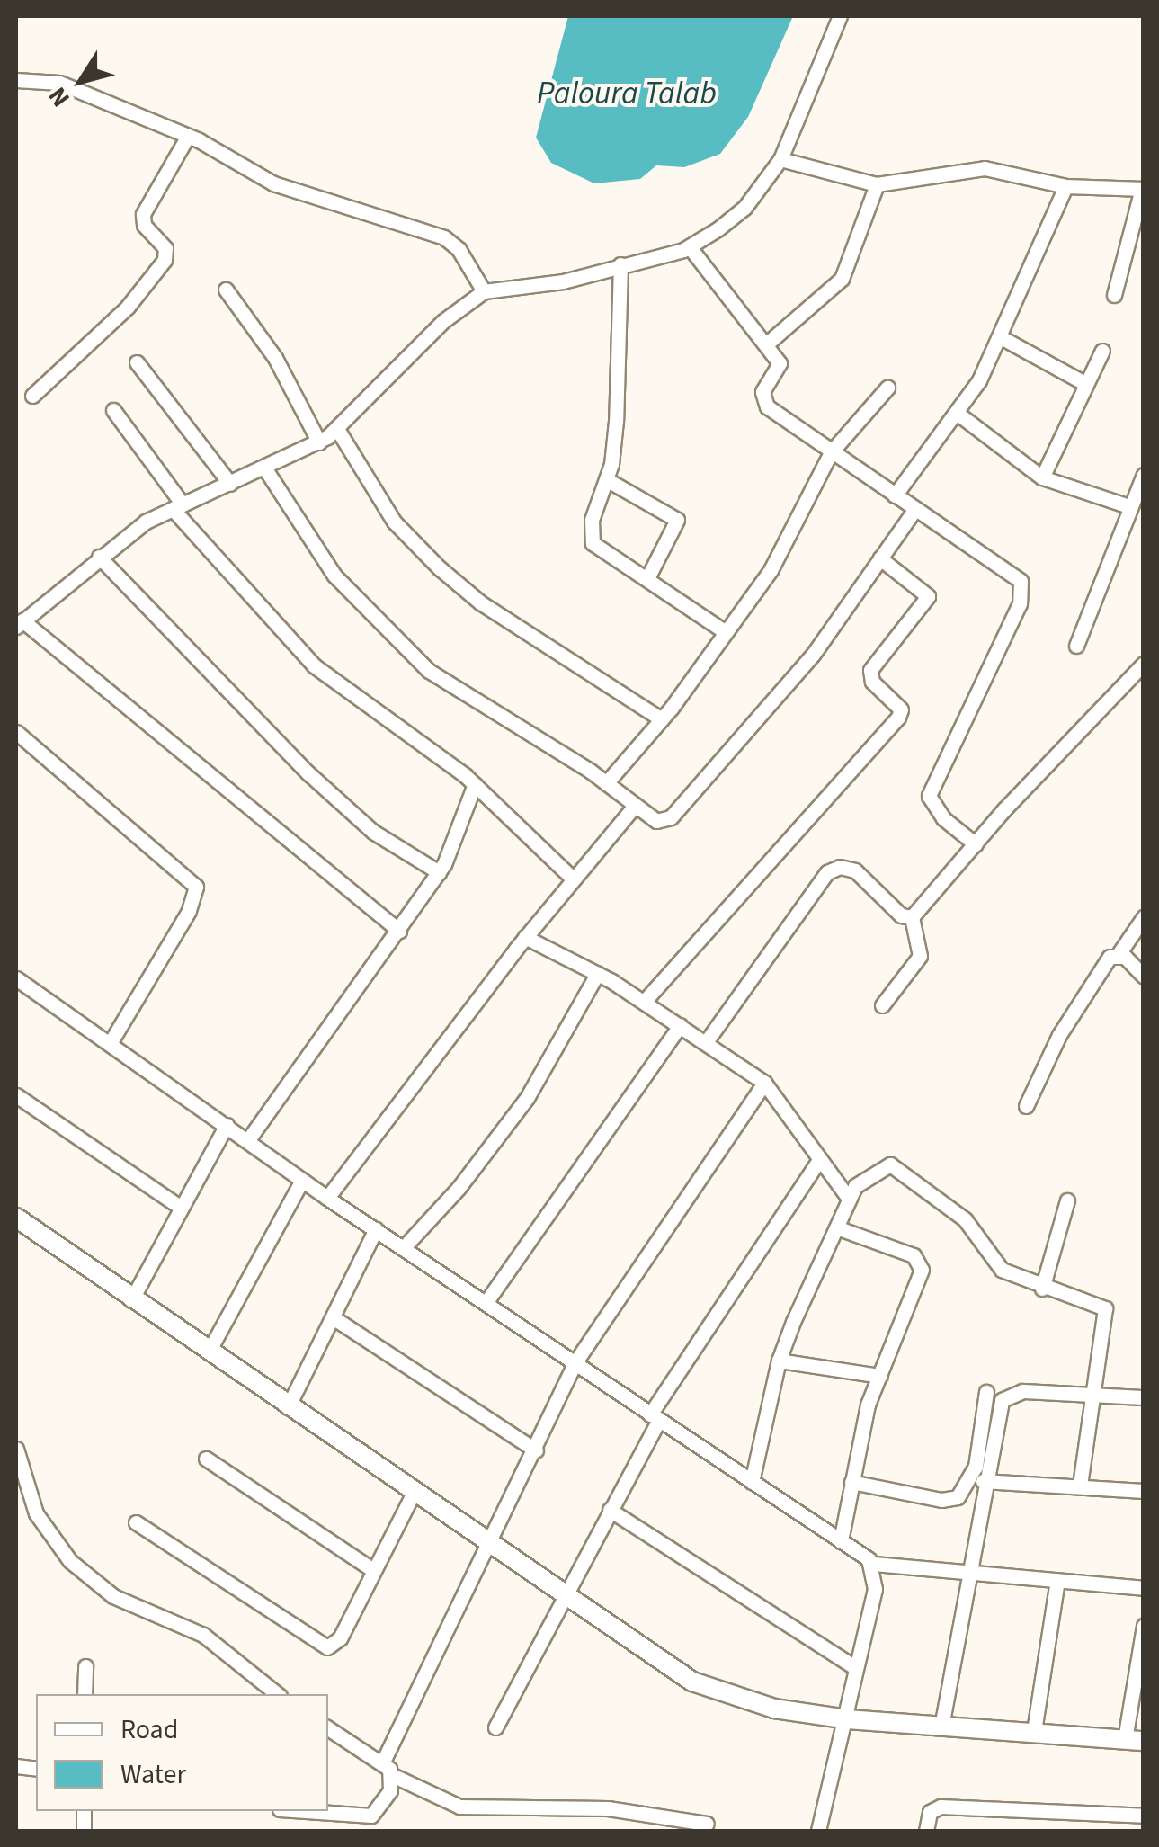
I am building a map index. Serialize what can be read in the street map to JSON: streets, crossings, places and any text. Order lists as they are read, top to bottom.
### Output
{
  "water": ["Paloura Talab"],
  "legend": ["Road", "Water"],
  "north": "bottom left"
}
